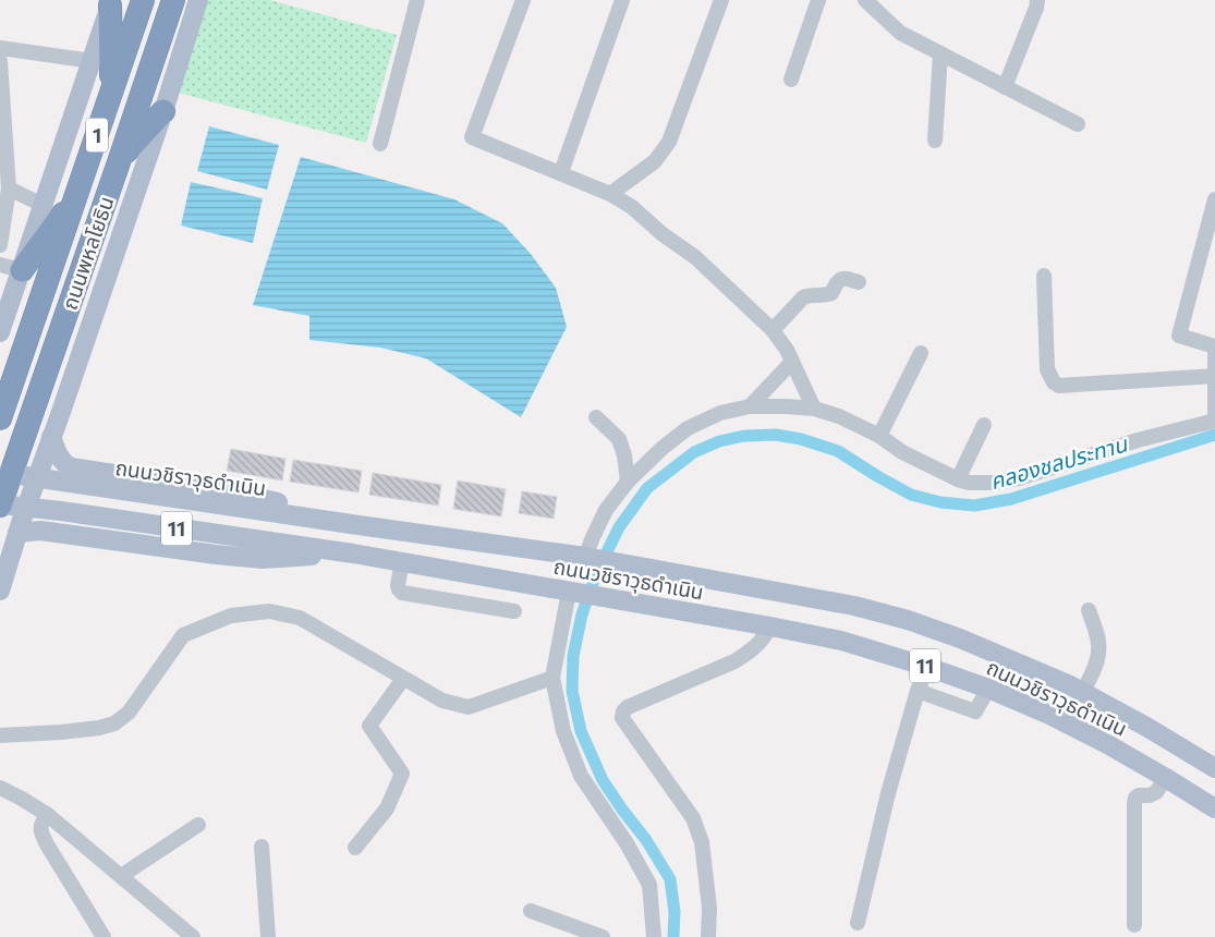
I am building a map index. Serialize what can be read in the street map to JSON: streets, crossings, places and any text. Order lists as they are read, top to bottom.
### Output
{
  "streets": {
    "highway": ["1", "ถนนพหลโยธิน"],
    "main road": ["ถนนวชิราวุธดำเนิน", "11"]
  },
  "crossings": [
    ["ถนนพหลโยธิน", "ถนนวชิราวุธดำเนิน"]
  ],
  "water": ["คลองชลประทาน"]
}
